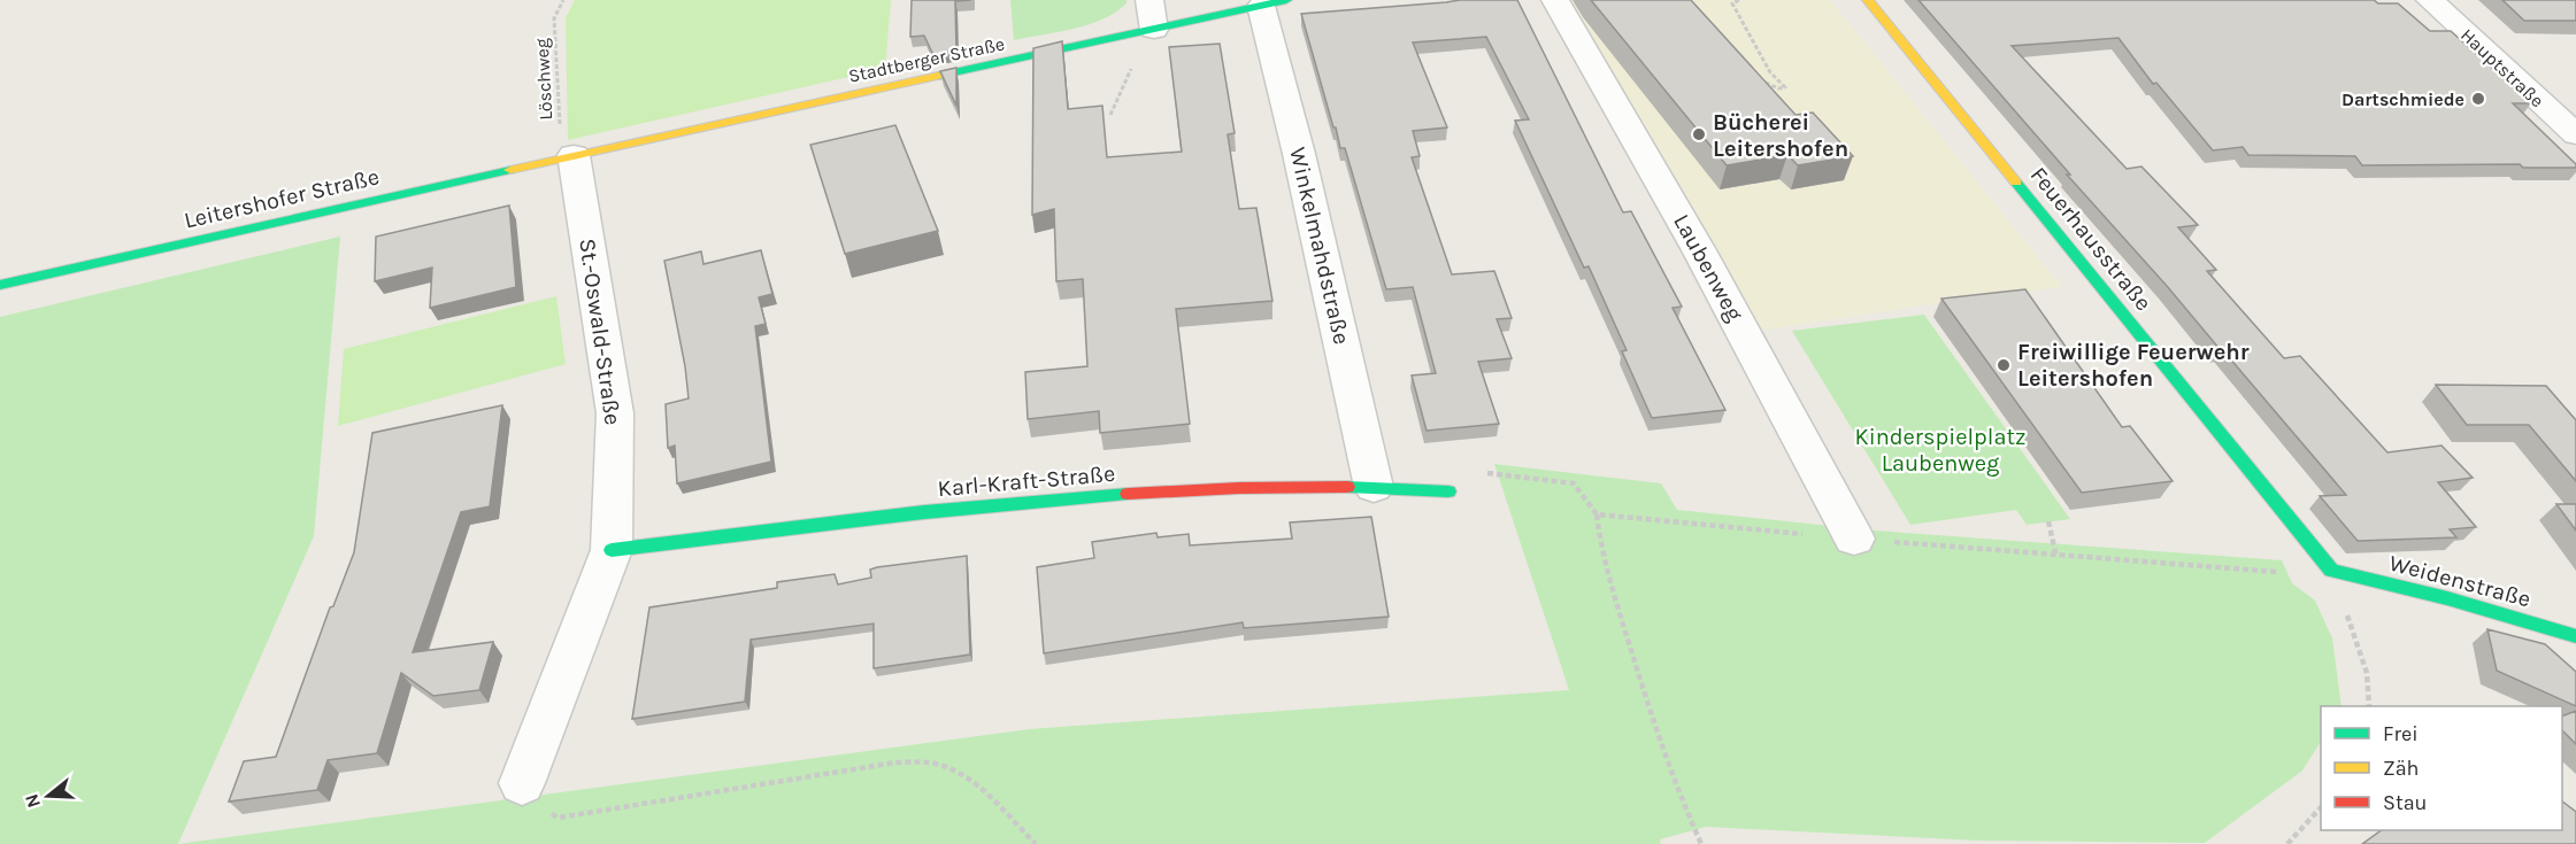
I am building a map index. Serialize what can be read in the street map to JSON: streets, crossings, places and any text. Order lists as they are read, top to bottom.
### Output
{
  "streets": {
    "street": [
      "Stadtberger Straße",
      "Hauptstraße",
      "Leitershofer Straße",
      "Feuerhausstraße",
      "Winkelmahdstraße",
      "Laubenweg",
      "St.-Oswald-Straße",
      "Karl-Kraft-Straße",
      "Weidenstraße"
    ],
    "path": ["Löschweg"]
  },
  "crossings": [
    ["Stadtberger Straße", "Löschweg"],
    ["Stadtberger Straße", "Leitershofer Straße"],
    ["Stadtberger Straße", "Winkelmahdstraße"],
    ["Stadtberger Straße", "St.-Oswald-Straße"],
    ["Löschweg", "Leitershofer Straße"],
    ["Löschweg", "St.-Oswald-Straße"],
    ["Leitershofer Straße", "St.-Oswald-Straße"],
    ["Feuerhausstraße", "Weidenstraße"],
    ["Winkelmahdstraße", "Karl-Kraft-Straße"],
    ["St.-Oswald-Straße", "Karl-Kraft-Straße"]
  ],
  "parks": ["Kinderspielplatz Laubenweg"],
  "places": ["Dartschmiede", "Bücherei Leitershofen", "Freiwillige Feuerwehr Leitershofen"],
  "legend": ["Frei", "Zäh", "Stau"],
  "north": "left"
}
